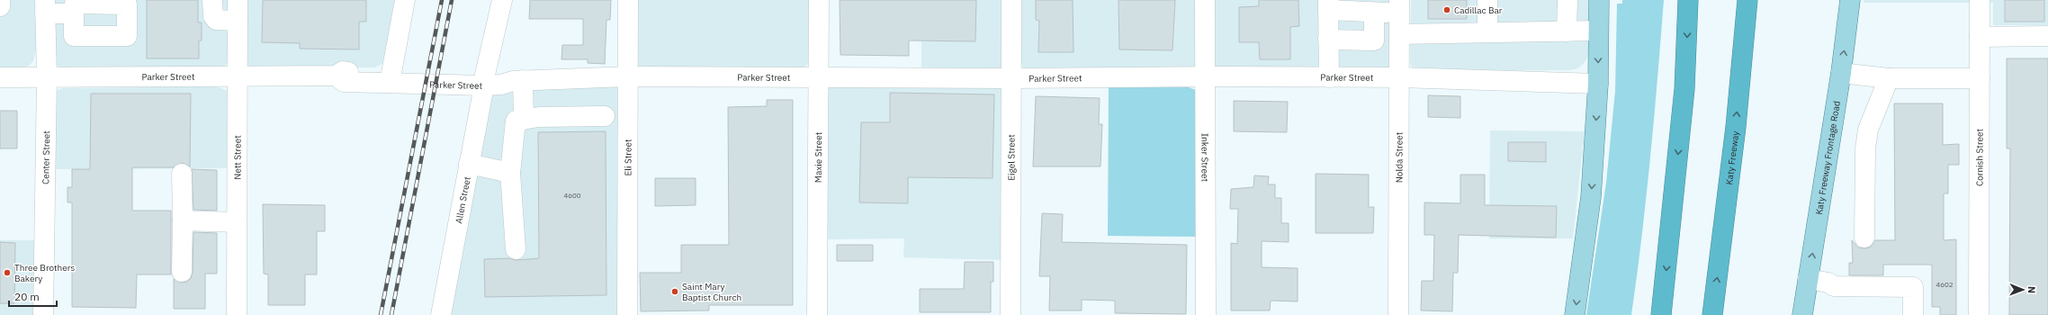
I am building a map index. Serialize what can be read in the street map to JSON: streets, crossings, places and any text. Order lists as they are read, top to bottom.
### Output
{
  "streets": {
    "highway": ["Katy Freeway"],
    "main road": ["Katy Freeway Frontage Road"],
    "street": [
      "Parker Street",
      "Center Street",
      "Nett Street",
      "Eli Street",
      "Maxie Street",
      "Eigel Street",
      "Inker Street",
      "Nolda Street",
      "Cornish Street",
      "Allen Street"
    ]
  },
  "crossings": [
    ["Parker Street", "Center Street"],
    ["Parker Street", "Nett Street"],
    ["Parker Street", "Eli Street"],
    ["Parker Street", "Maxie Street"],
    ["Parker Street", "Eigel Street"],
    ["Parker Street", "Inker Street"],
    ["Parker Street", "Nolda Street"],
    ["Parker Street", "Allen Street"]
  ],
  "one_way": ["Katy Freeway Frontage Road"],
  "places": ["Cadillac Bar", "Three Brothers Bakery", "Saint Mary Baptist Church"],
  "house_numbers": ["4600", "4602"],
  "scale_bar": "20 m",
  "north": "right"
}
